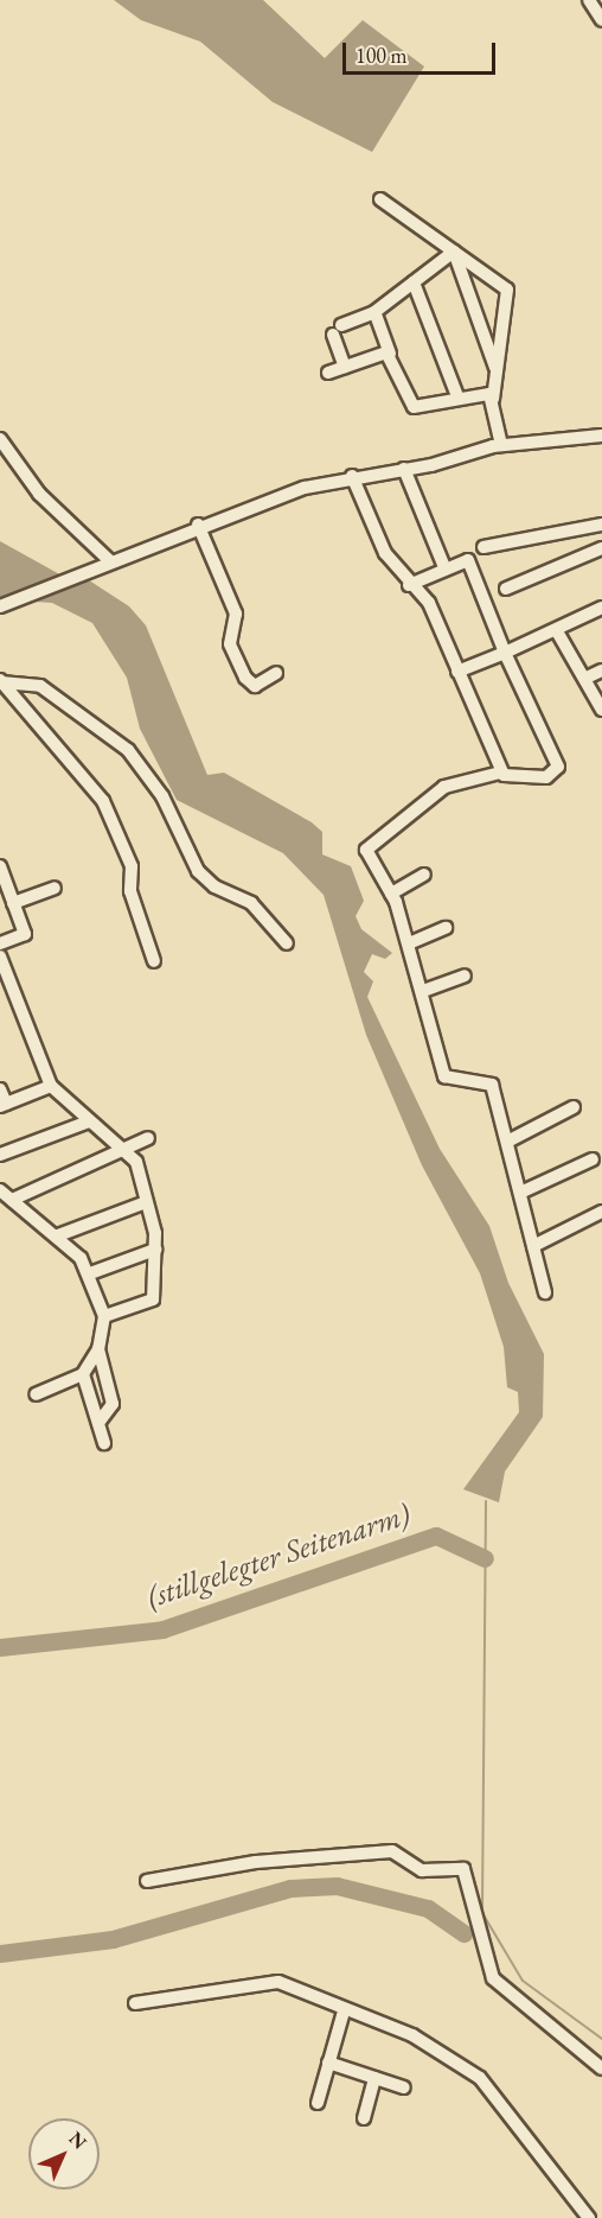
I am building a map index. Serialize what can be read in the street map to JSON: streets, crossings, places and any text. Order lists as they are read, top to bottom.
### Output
{
  "water": ["(stillgelegter Seitenarm)"],
  "scale_bar": "100 m",
  "north": "top right"
}
